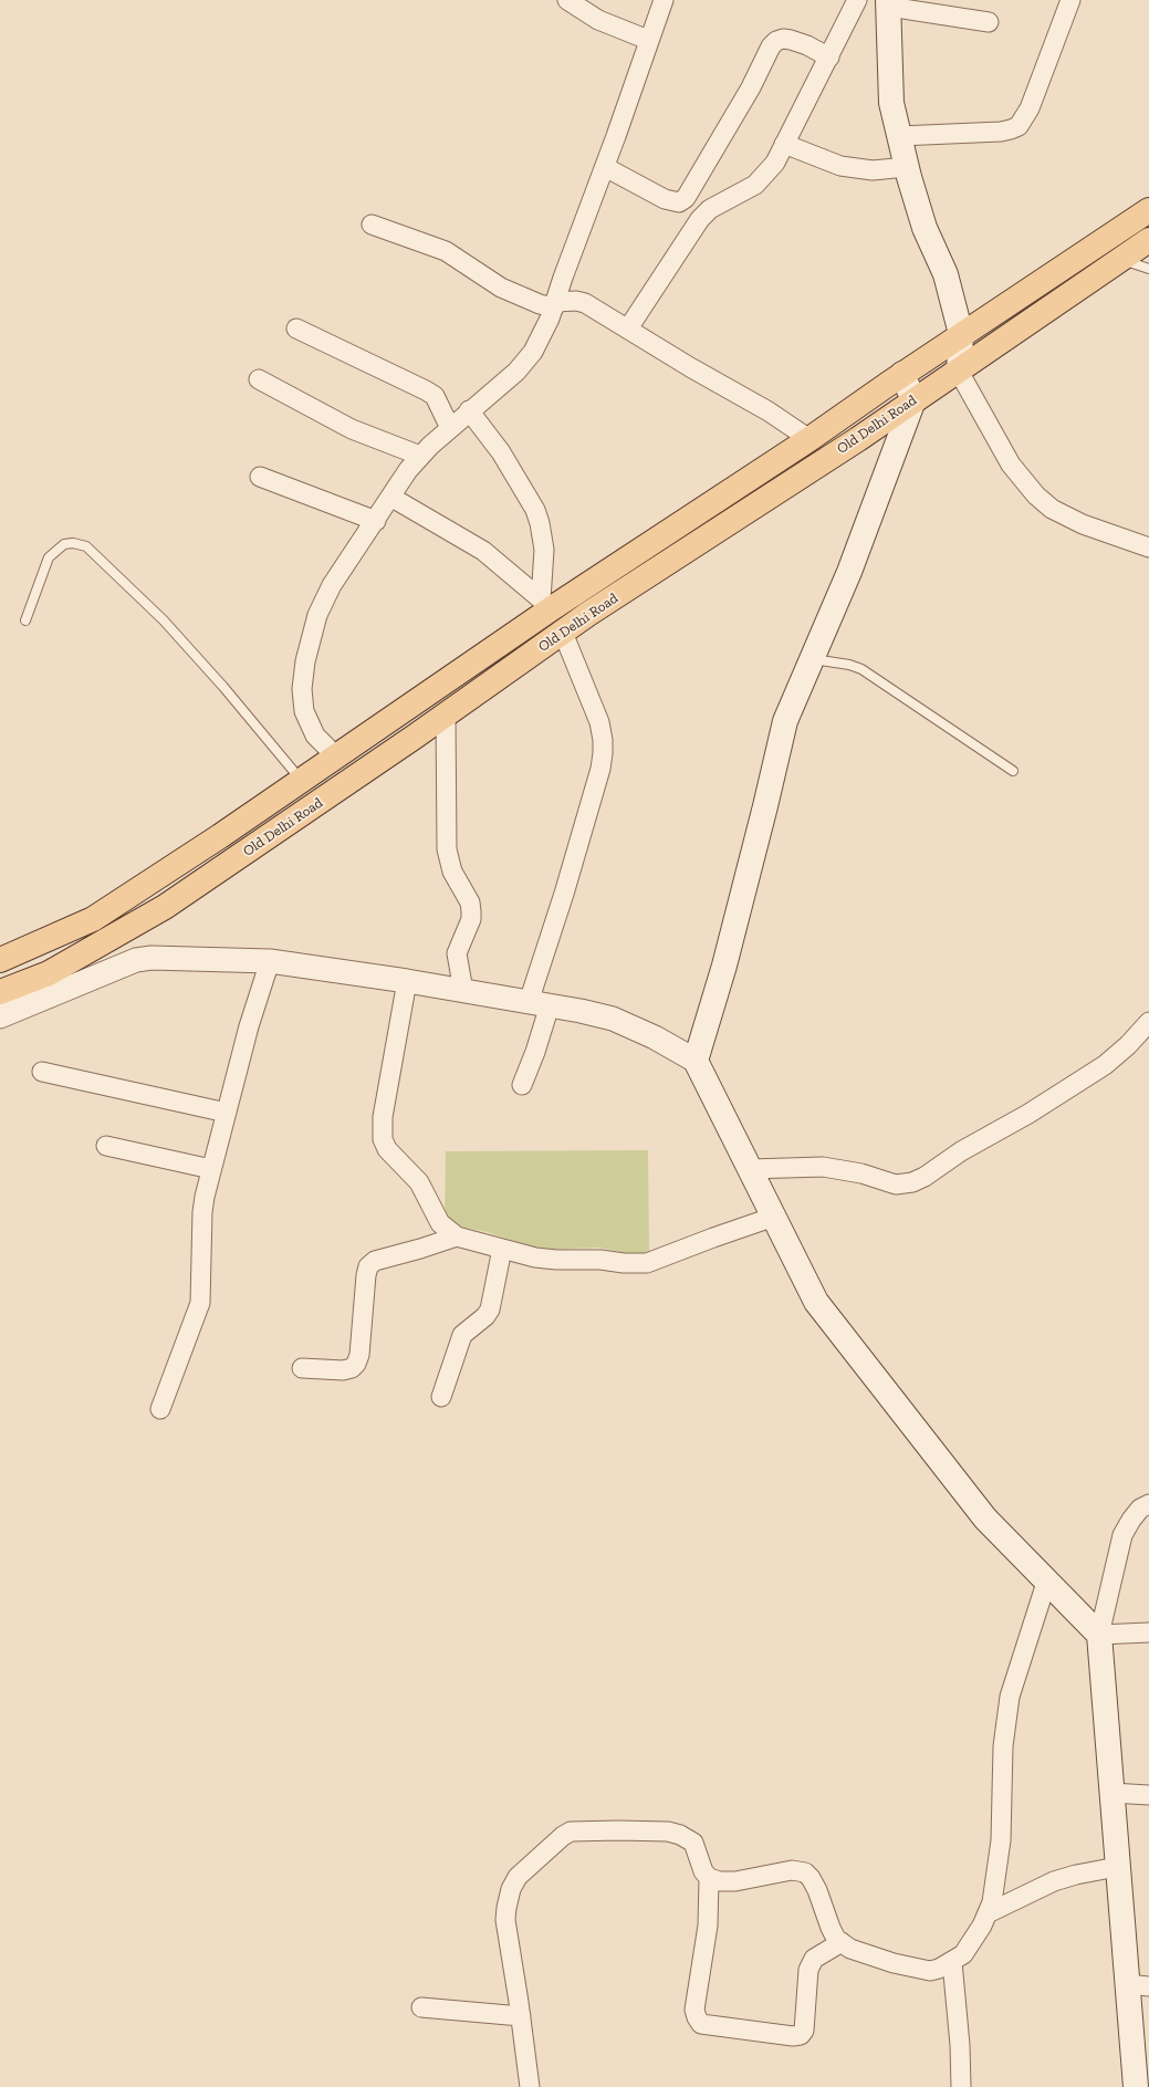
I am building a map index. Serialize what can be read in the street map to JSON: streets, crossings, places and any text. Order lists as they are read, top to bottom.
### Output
{
  "streets": {
    "main road": ["Old Delhi Road"]
  }
}
